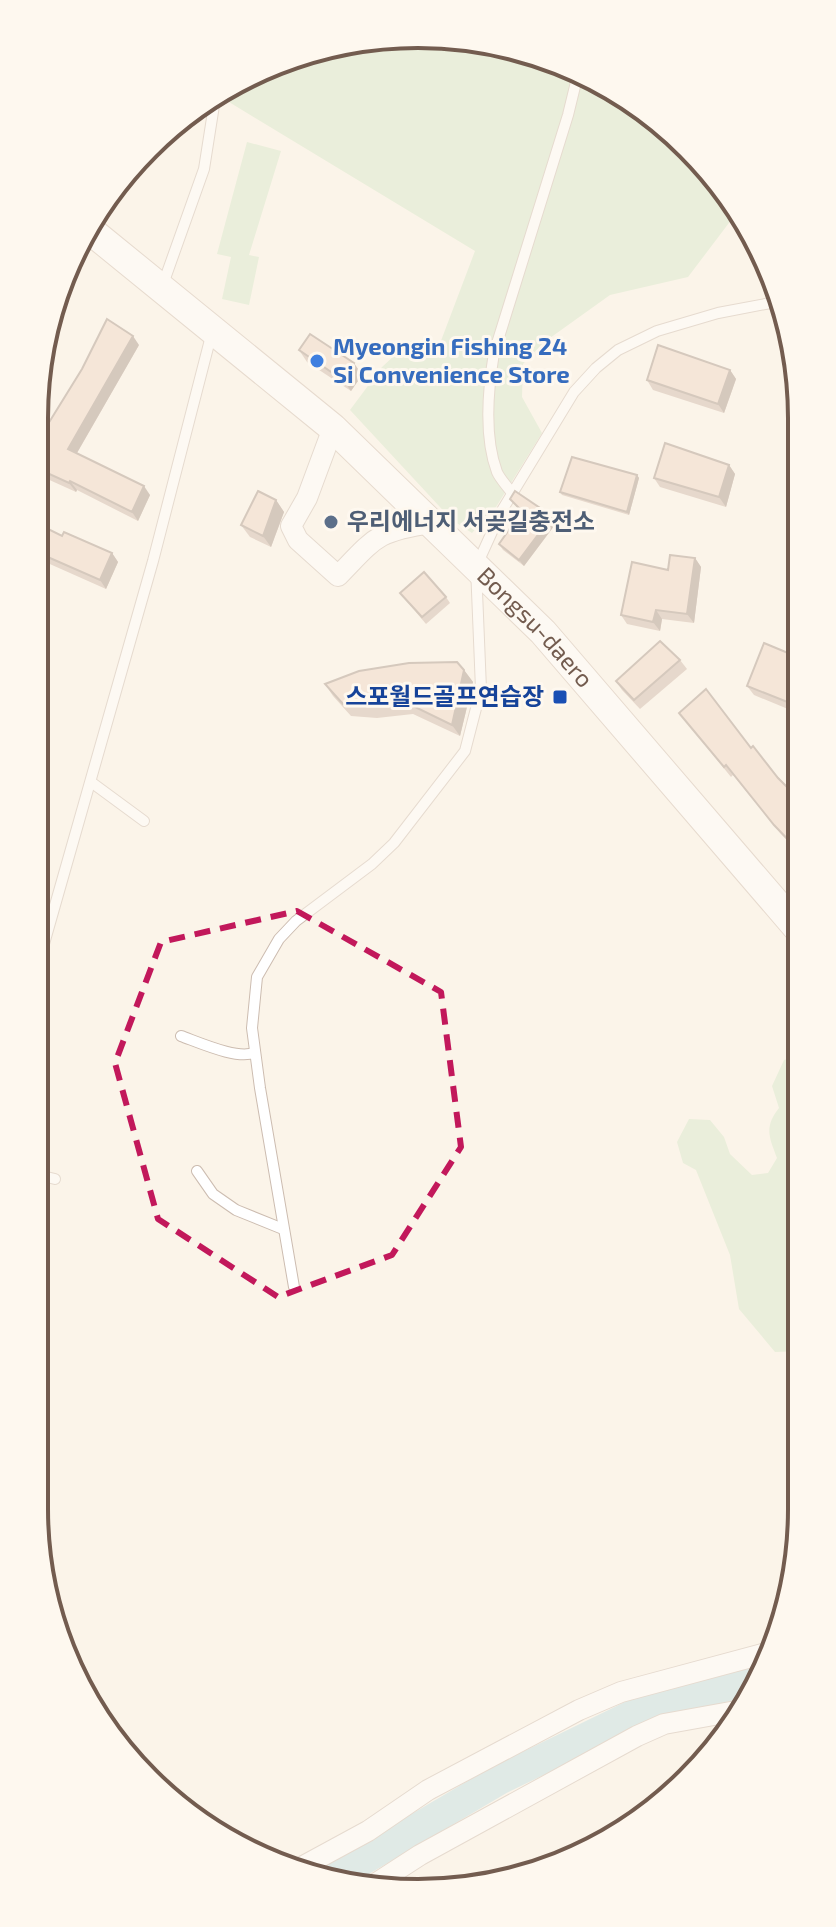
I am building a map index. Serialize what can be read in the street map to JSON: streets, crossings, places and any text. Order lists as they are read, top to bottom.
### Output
{
  "streets": {
    "main road": ["Bongsu-daero"]
  },
  "places": {
    "other": ["Myeongin Fishing 24 Si Convenience Store", "우리에너지 서곶길충전소"],
    "transit": ["스포월드골프연습장"]
  }
}
